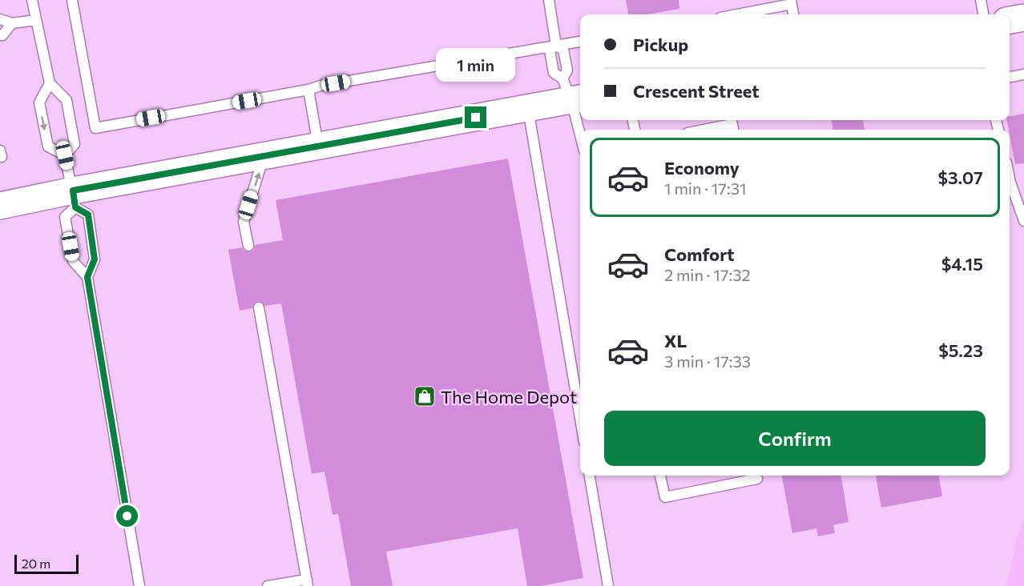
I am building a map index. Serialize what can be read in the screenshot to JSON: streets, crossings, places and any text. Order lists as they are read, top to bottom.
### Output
{
  "places": {
    "shop": ["The Home Depot"]
  },
  "scale_bar": "20 m",
  "page": {
    "banner": ["Pickup", "Crescent Street"],
    "bubble": "1 min",
    "list": [
      {
        "name": "Economy",
        "note": "1 min · 17:31",
        "value": "$3.07"
      },
      {
        "name": "Comfort",
        "note": "2 min · 17:32",
        "value": "$4.15"
      },
      {
        "name": "XL",
        "note": "3 min · 17:33",
        "value": "$5.23"
      }
    ],
    "buttons": "Confirm",
    "scale": "20 m"
  }
}
